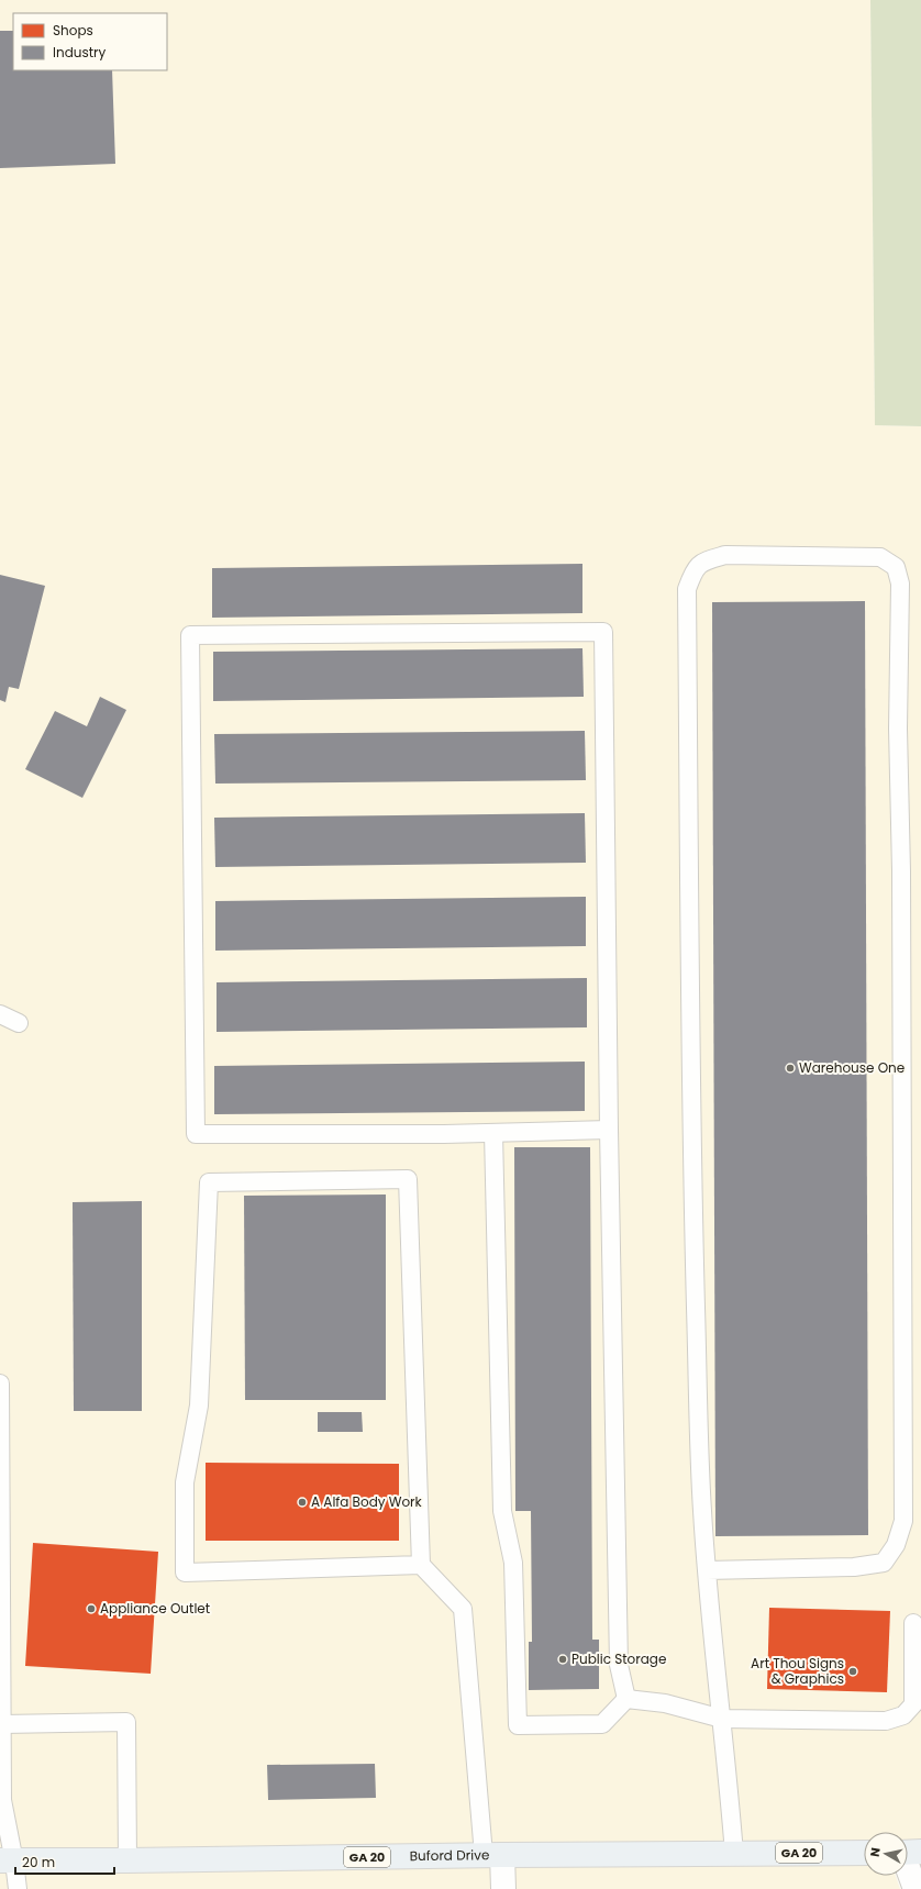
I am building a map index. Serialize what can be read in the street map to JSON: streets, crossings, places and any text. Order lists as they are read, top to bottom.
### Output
{
  "streets": {
    "highway": ["GA 20", "Buford Drive"]
  },
  "places": [
    "Warehouse One",
    "A Alfa Body Work",
    "Appliance Outlet",
    "Public Storage",
    "Art Thou Signs & Graphics"
  ],
  "legend": ["Shops", "Industry"],
  "scale_bar": "20 m",
  "north": "left"
}
